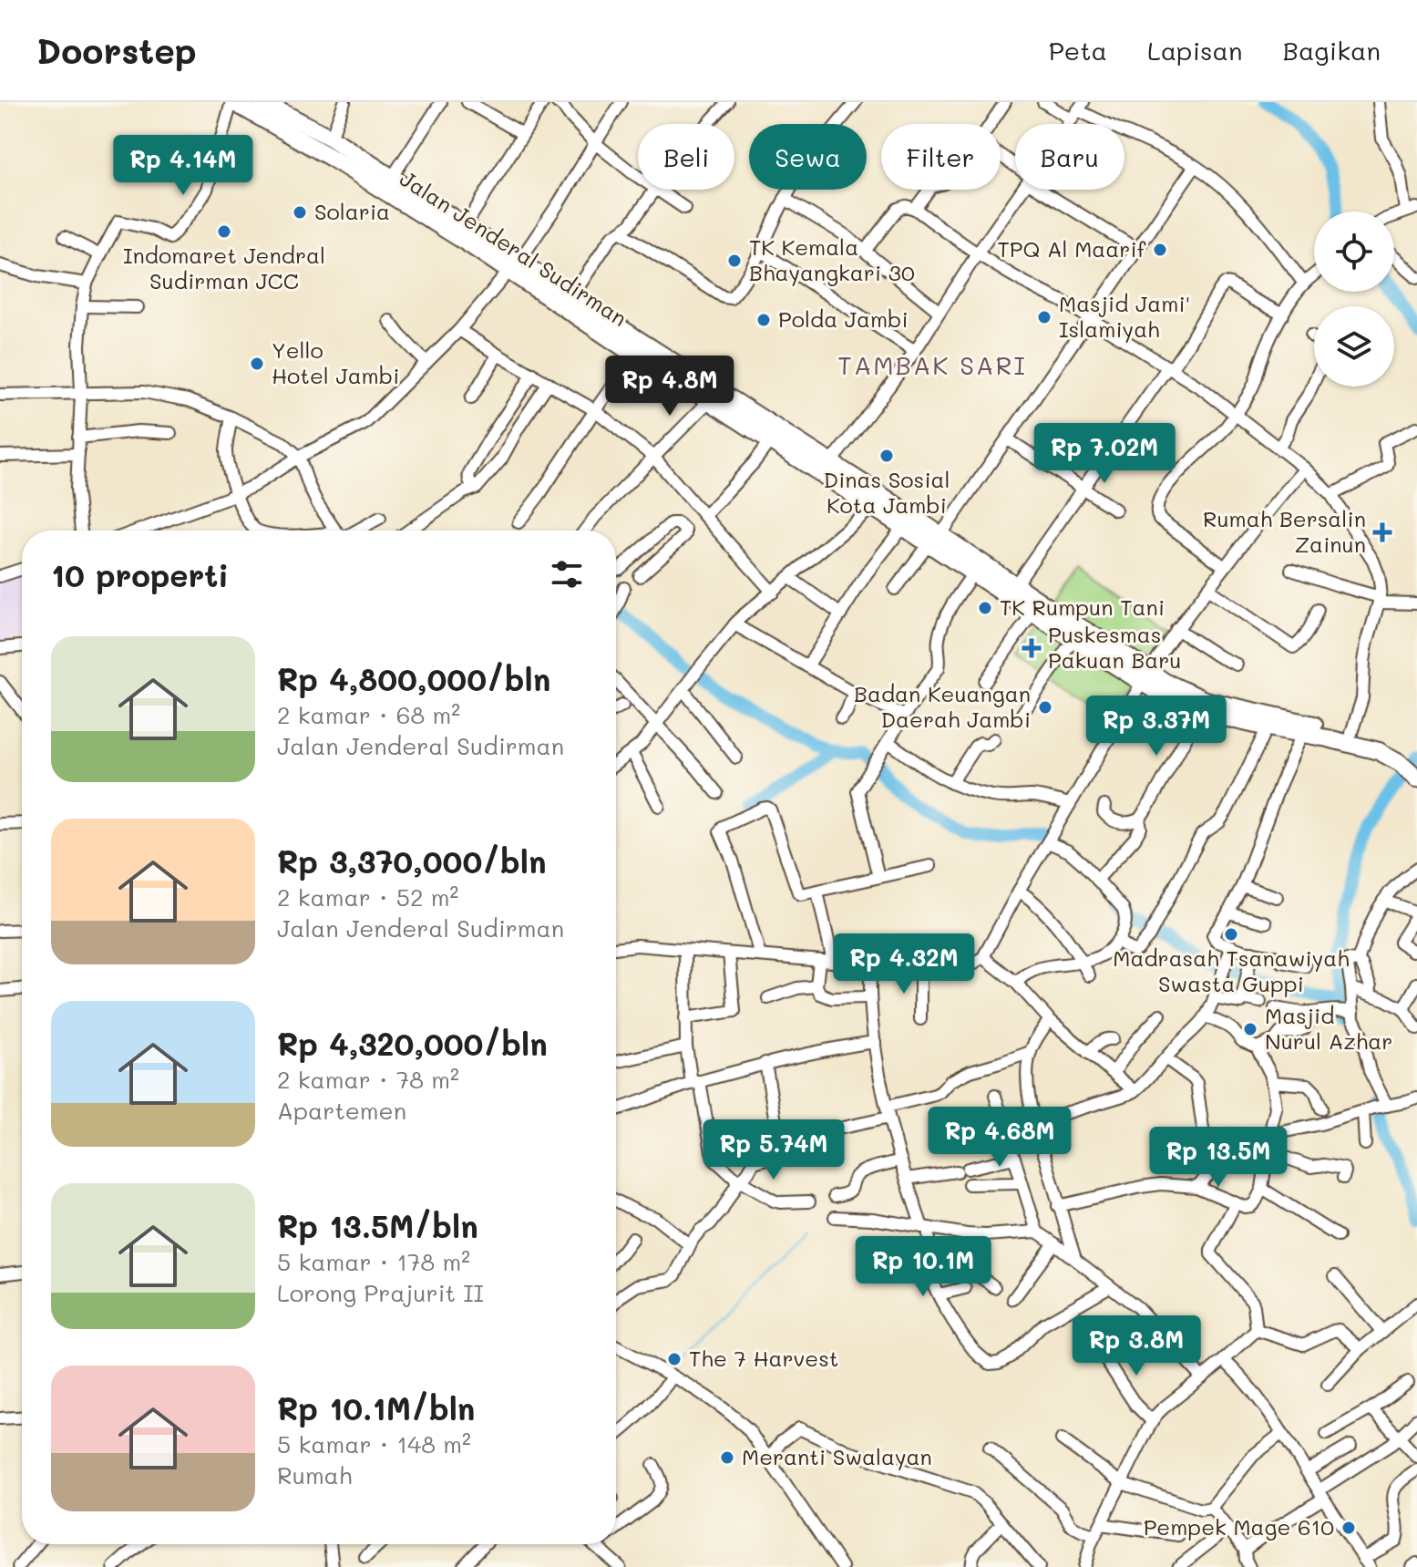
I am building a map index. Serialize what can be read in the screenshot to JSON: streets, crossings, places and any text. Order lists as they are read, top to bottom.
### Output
{
  "streets": {
    "highway": ["Jalan Jenderal Sudirman"]
  },
  "districts": ["TAMBAK SARI"],
  "places": {
    "other": [
      "Solaria",
      "Indomaret Jendral Sudirman JCC",
      "TPQ Al Maarif",
      "TK Kemala Bhayangkari 30",
      "Masjid Jami' Islamiyah",
      "Polda Jambi",
      "Yello Hotel Jambi",
      "Dinas Sosial Kota Jambi",
      "TK Rumpun Tani",
      "Badan Keuangan Daerah Jambi",
      "Madrasah Tsanawiyah Swasta Guppi",
      "Masjid Nurul Azhar",
      "The 7 Harvest",
      "Meranti Swalayan",
      "Pempek Mage 610"
    ],
    "health": ["Rumah Bersalin Zainun", "Puskesmas Pakuan Baru"]
  },
  "page": {
    "header": "Doorstep",
    "nav": ["Peta", "Lapisan", "Bagikan"],
    "chip": [
      "Beli",
      "Sewa",
      "Filter",
      "Baru"
    ],
    "price": [
      "Rp 4.14M",
      "Rp 4.8M",
      "Rp 7.02M",
      "Rp 3.37M",
      "Rp 4.32M",
      "Rp 4.68M",
      "Rp 5.74M",
      "Rp 13.5M",
      "Rp 10.1M",
      "Rp 3.8M"
    ],
    "heading": "10 properti",
    "list": [
      {
        "name": "Rp 4,800,000/bln",
        "note": "2 kamar · 68 m² · Jalan Jenderal Sudirman"
      },
      {
        "name": "Rp 3,370,000/bln",
        "note": "2 kamar · 52 m² · Jalan Jenderal Sudirman"
      },
      {
        "name": "Rp 4,320,000/bln",
        "note": "2 kamar · 78 m² · Apartemen"
      },
      {
        "name": "Rp 13.5M/bln",
        "note": "5 kamar · 178 m² · Lorong Prajurit II"
      },
      {
        "name": "Rp 10.1M/bln",
        "note": "5 kamar · 148 m² · Rumah"
      }
    ]
  }
}
